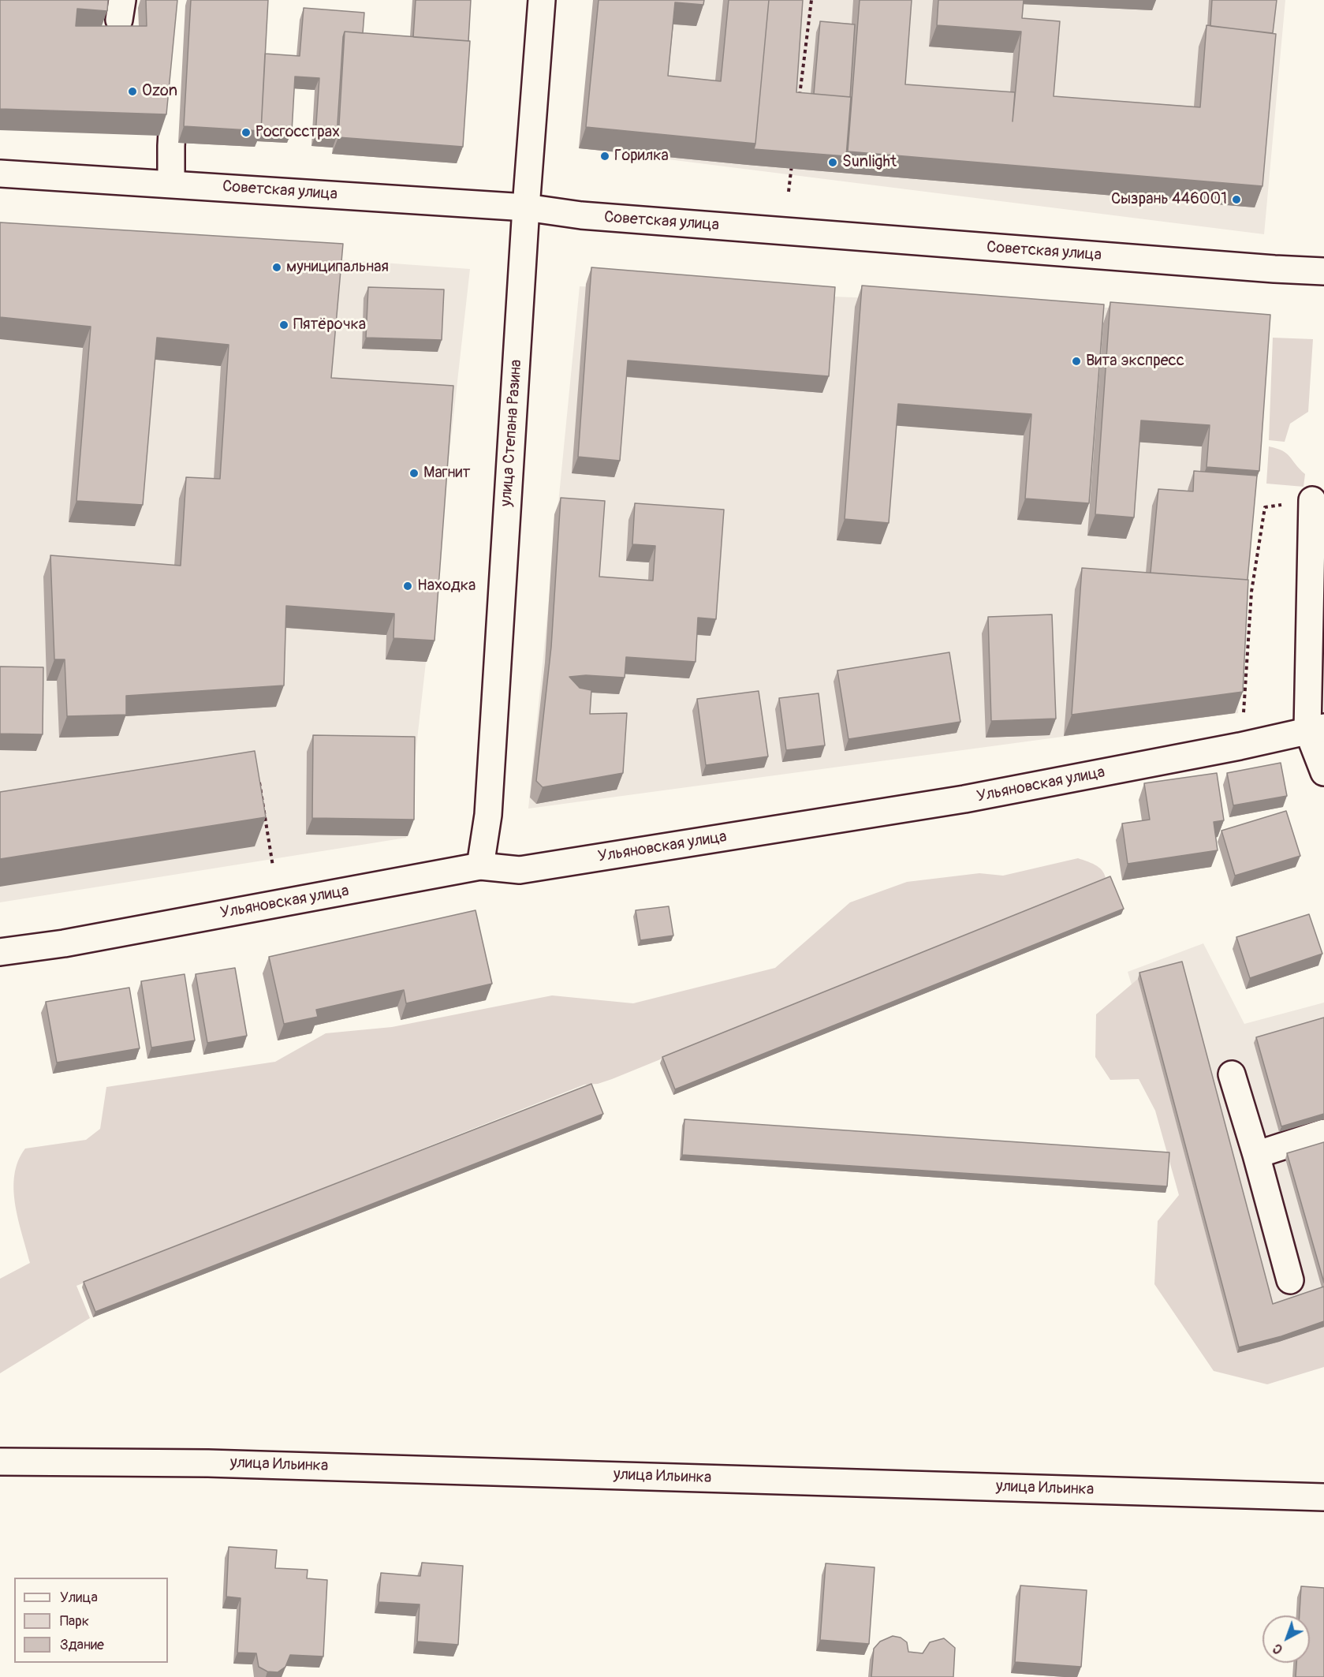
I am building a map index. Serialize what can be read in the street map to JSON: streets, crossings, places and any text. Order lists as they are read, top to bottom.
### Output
{
  "streets": {
    "main road": [
      "Советская улица",
      "улица Степана Разина",
      "Ульяновская улица",
      "улица Ильинка"
    ]
  },
  "crossings": [
    ["Советская улица", "улица Степана Разина"],
    ["улица Степана Разина", "Ульяновская улица"]
  ],
  "places": [
    "Ozon",
    "Росгосстрах",
    "Горилка",
    "Sunlight",
    "Сызрань 446001",
    "муниципальная",
    "Пятёрочка",
    "Вита экспресс",
    "Магнит",
    "Находка"
  ],
  "legend": ["Улица", "Парк", "Здание"],
  "north": "bottom left"
}
